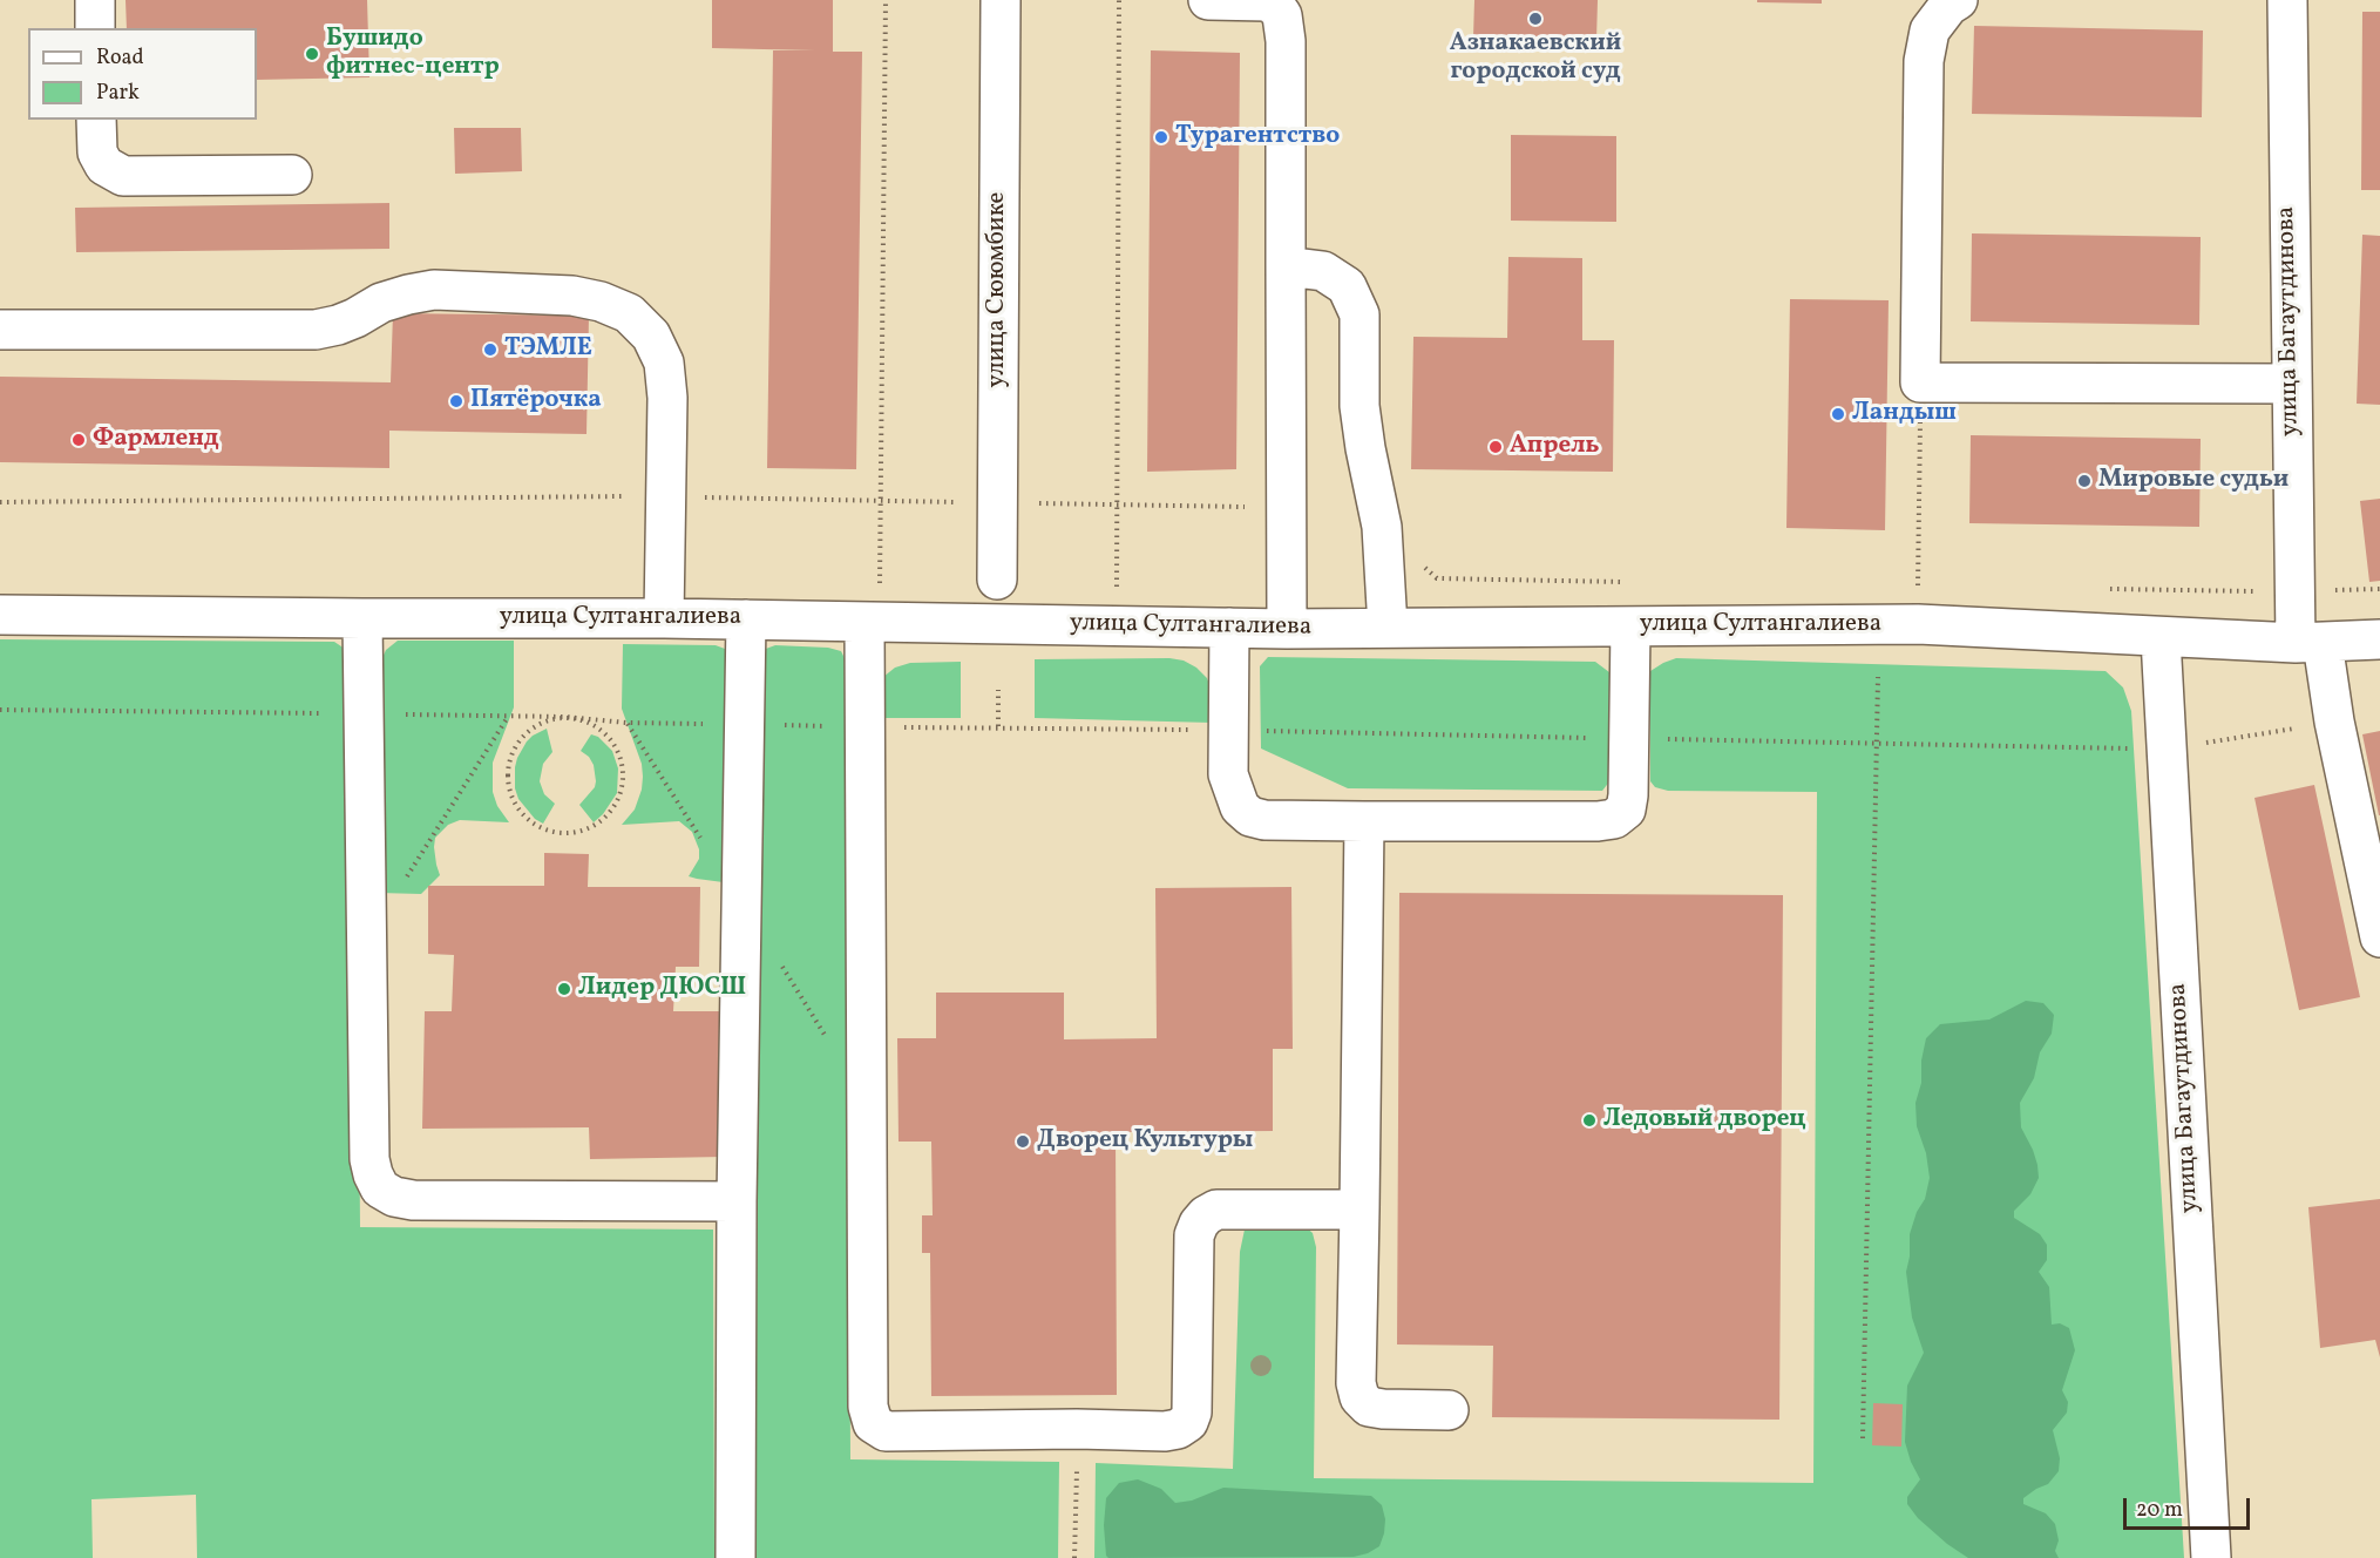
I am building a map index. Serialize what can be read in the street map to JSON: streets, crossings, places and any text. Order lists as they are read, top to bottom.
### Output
{
  "streets": {
    "street": ["улица Сююмбике", "улица Багаутдинова", "улица Султангалиева"]
  },
  "crossings": [
    ["улица Багаутдинова", "улица Султангалиева"]
  ],
  "places": [
    "Азнакаевский городской суд",
    "Бушидо фитнес-центр",
    "Турагентство",
    "ТЭМЛЕ",
    "Пятёрочка",
    "Ландыш",
    "Фармленд",
    "Апрель",
    "Мировые судьи",
    "Лидер ДЮСШ",
    "Ледовый дворец",
    "Дворец Культуры"
  ],
  "legend": ["Road", "Park"],
  "scale_bar": "20 m"
}
